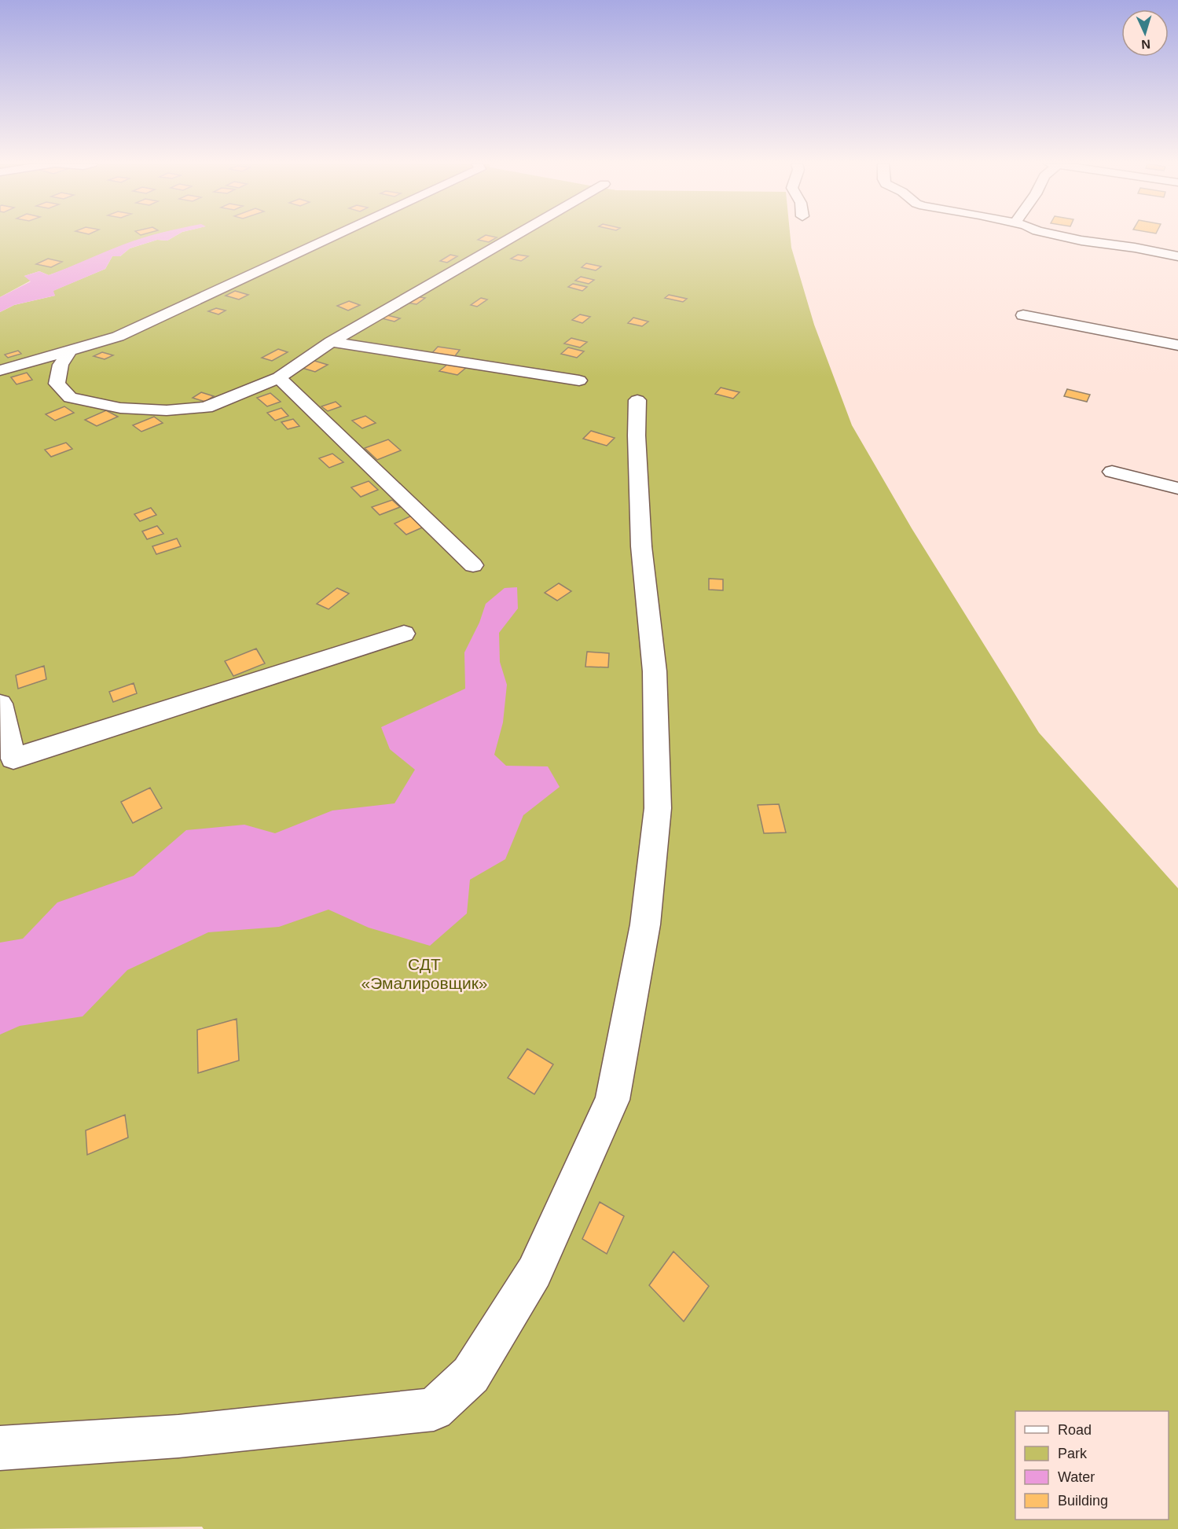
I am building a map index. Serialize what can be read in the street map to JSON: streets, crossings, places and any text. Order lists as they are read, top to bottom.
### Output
{
  "parks": ["СДТ «Эмалировщик»"],
  "legend": [
    "Road",
    "Park",
    "Water",
    "Building"
  ],
  "north": "bottom"
}
